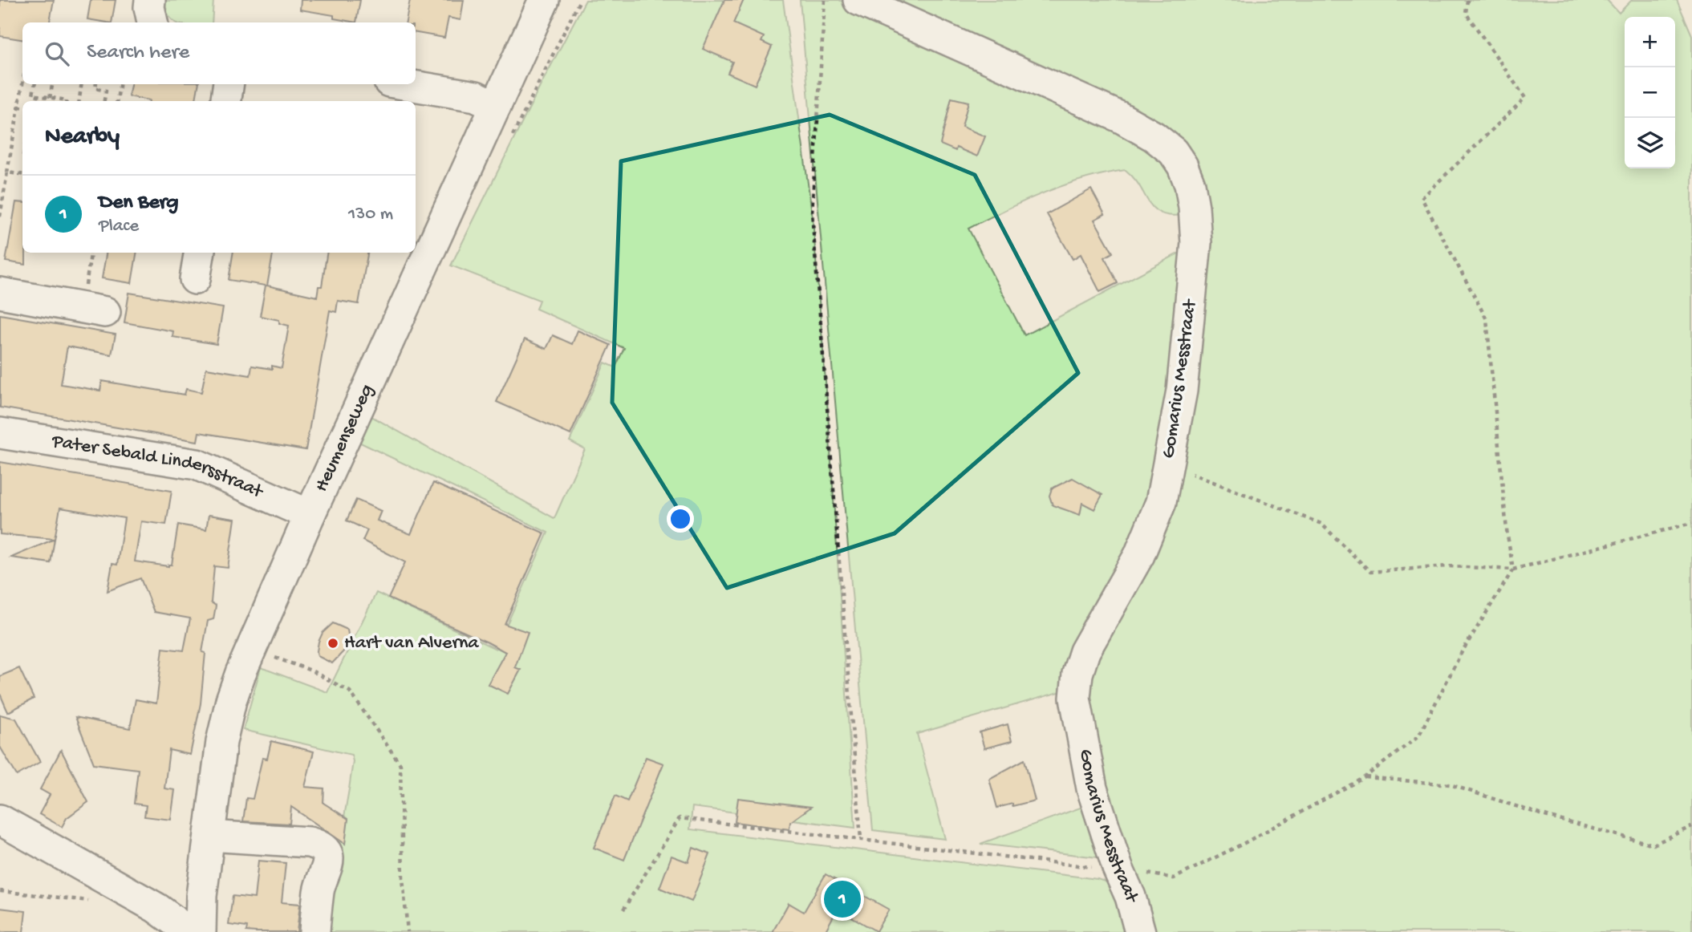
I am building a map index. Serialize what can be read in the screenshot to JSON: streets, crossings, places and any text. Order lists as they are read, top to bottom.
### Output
{
  "streets": {
    "street": ["Gomarius Messtraat", "Heumenseweg", "Pater Sebald Lindersstraat"]
  },
  "crossings": [
    ["Heumenseweg", "Pater Sebald Lindersstraat"]
  ],
  "places": ["Hart van Alverna"],
  "page": {
    "map_buttons": ["+", "−"],
    "search": "Search here",
    "heading": "Nearby",
    "list": [
      {
        "mark": "1",
        "name": "Den Berg",
        "note": "Place",
        "value": "130 m"
      }
    ],
    "pins": "1"
  }
}
